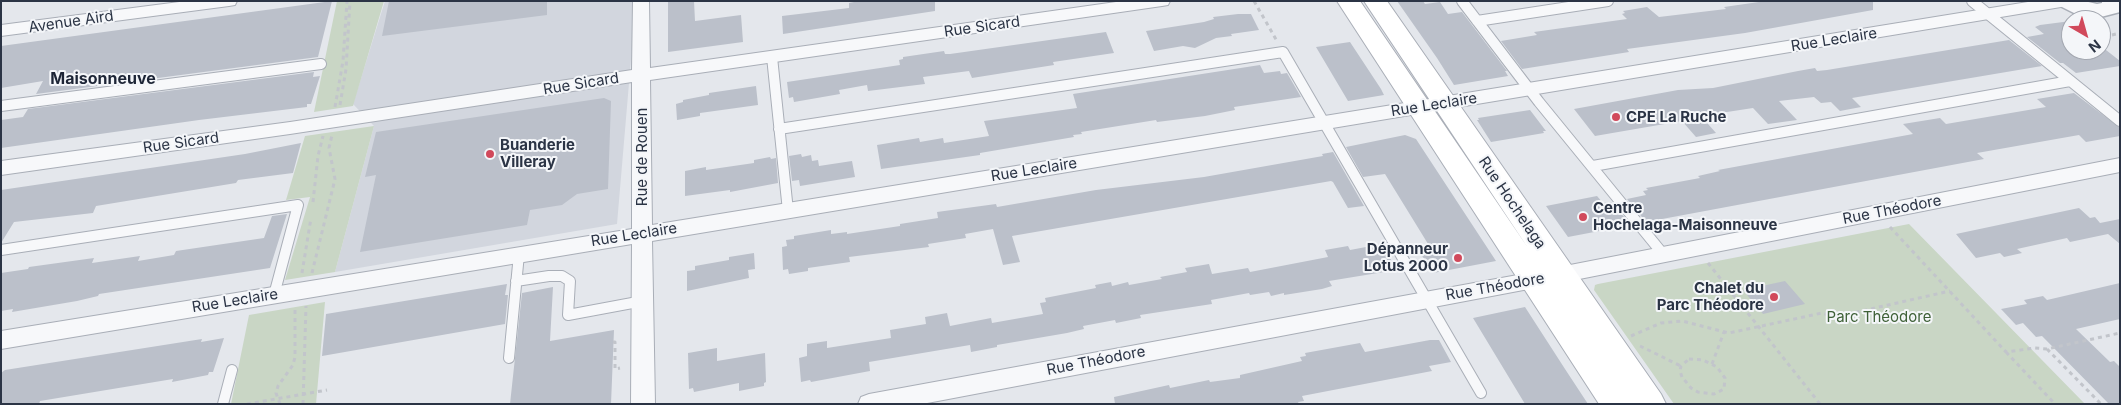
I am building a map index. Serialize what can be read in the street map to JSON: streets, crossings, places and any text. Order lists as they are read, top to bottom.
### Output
{
  "streets": {
    "main road": ["Rue Hochelaga"],
    "street": [
      "Avenue Aird",
      "Rue Sicard",
      "Rue Leclaire",
      "Rue de Rouen",
      "Rue Théodore"
    ]
  },
  "crossings": [
    ["Rue Sicard", "Rue de Rouen"],
    ["Rue Leclaire", "Rue de Rouen"],
    ["Rue Leclaire", "Rue Hochelaga"],
    ["Rue Hochelaga", "Rue Théodore"]
  ],
  "districts": ["Maisonneuve"],
  "parks": ["Parc Théodore"],
  "places": [
    "CPE La Ruche",
    "Buanderie Villeray",
    "Centre Hochelaga-Maisonneuve",
    "Dépanneur Lotus 2000",
    "Chalet du Parc Théodore"
  ],
  "north": "bottom right"
}
